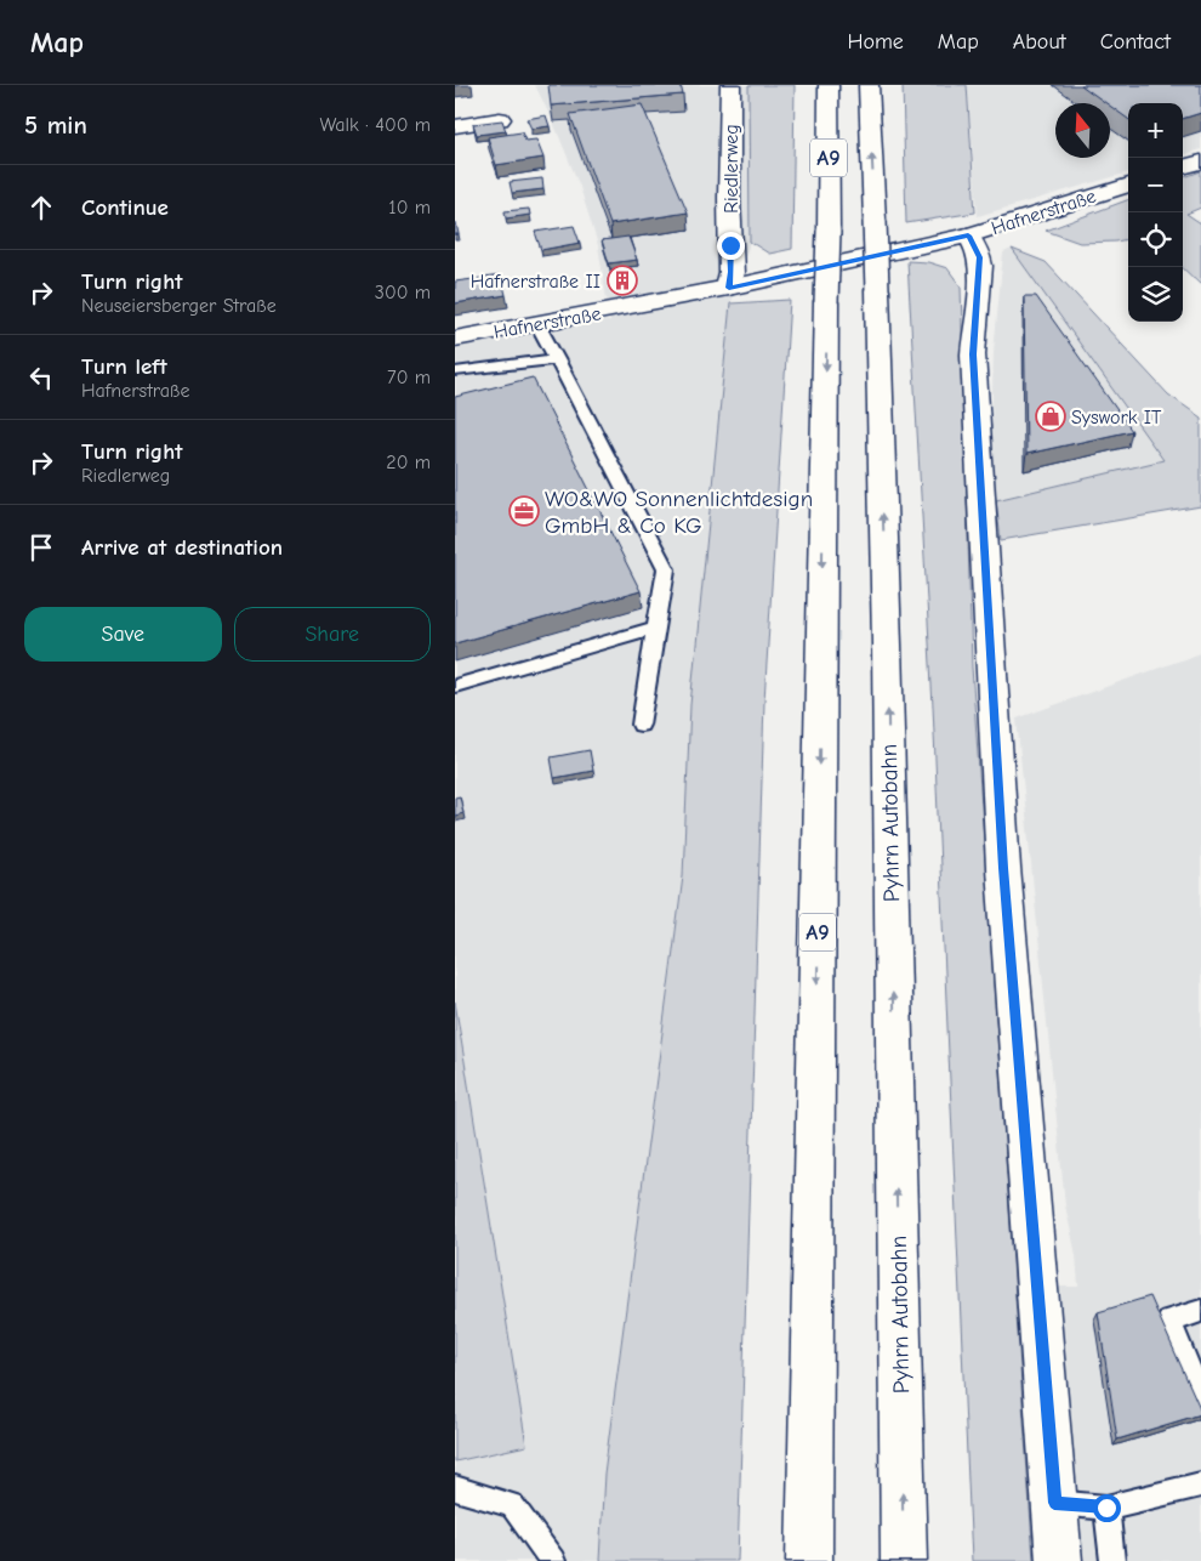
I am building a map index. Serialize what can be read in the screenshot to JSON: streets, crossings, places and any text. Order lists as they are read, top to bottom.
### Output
{
  "streets": {
    "main road": [
      "A9",
      "Riedlerweg",
      "Hafnerstraße",
      "Pyhrn Autobahn"
    ]
  },
  "crossings": [
    ["Riedlerweg", "Hafnerstraße"]
  ],
  "places": {
    "building": ["Hafnerstraße II"],
    "shop": ["Syswork IT"],
    "office": ["WO&WO Sonnenlichtdesign GmbH & Co KG"]
  },
  "north": "top",
  "page": {
    "header": "Map",
    "nav": [
      "Home",
      "Map",
      "About",
      "Contact"
    ],
    "heading": ["5 min", "Walk · 400 m"],
    "map_buttons": ["+", "−"],
    "list": [
      ["Continue", "10 m"],
      ["Turn right", "Neuseiersberger Straße", "300 m"],
      ["Turn left", "Hafnerstraße", "70 m"],
      ["Turn right", "Riedlerweg", "20 m"],
      "Arrive at destination"
    ],
    "buttons": ["Save", "Share"]
  }
}
